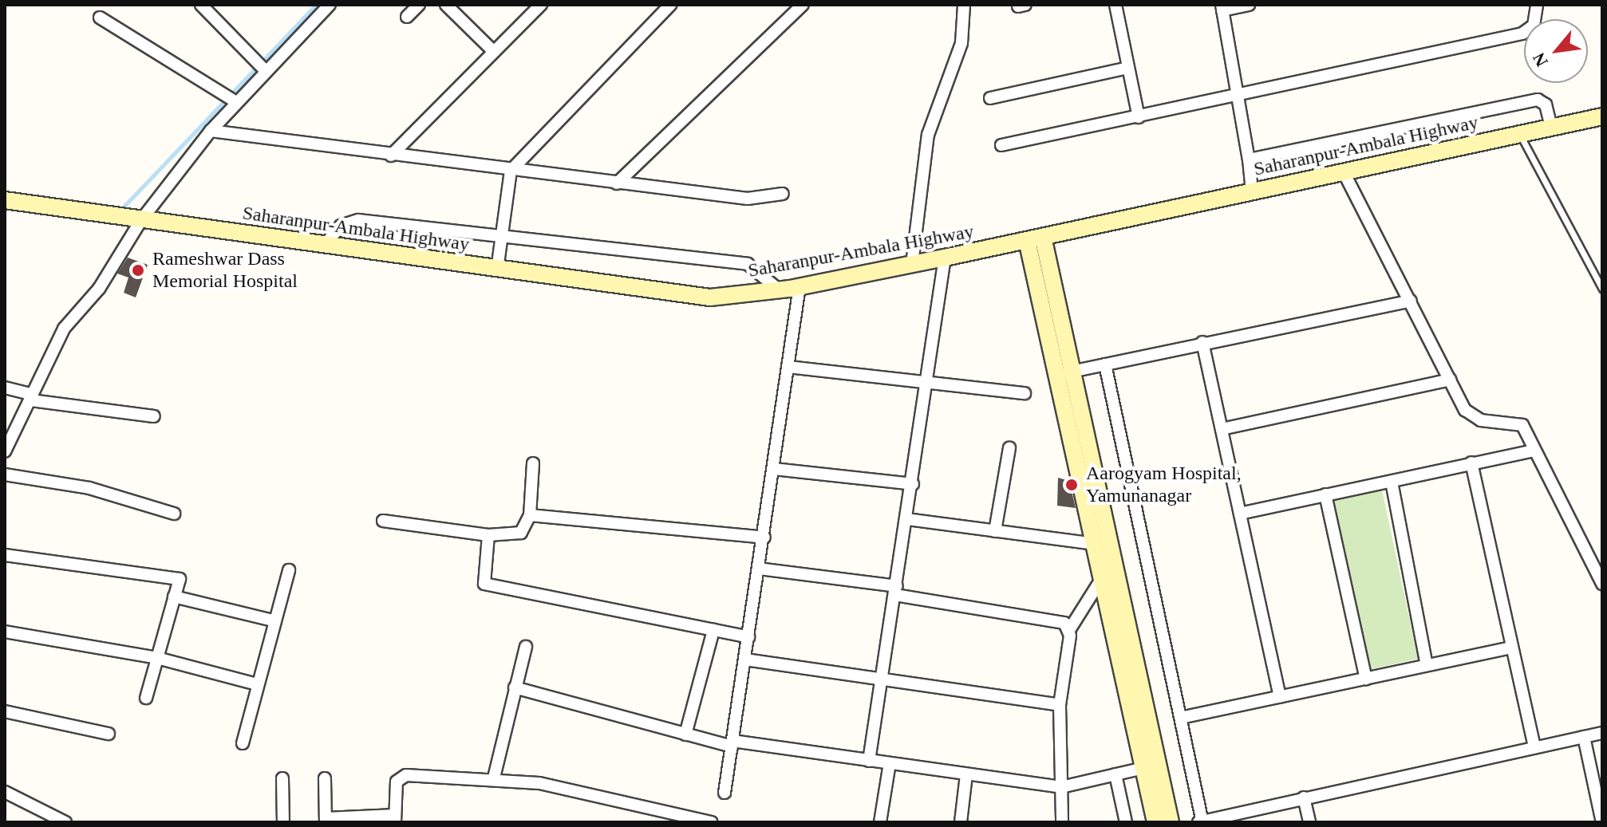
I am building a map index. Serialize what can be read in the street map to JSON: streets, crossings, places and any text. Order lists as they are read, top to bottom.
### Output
{
  "streets": {
    "main road": ["Saharanpur-Ambala Highway"]
  },
  "places": ["Rameshwar Dass Memorial Hospital", "Aarogyam Hospital, Yamunanagar"],
  "north": "bottom left"
}
